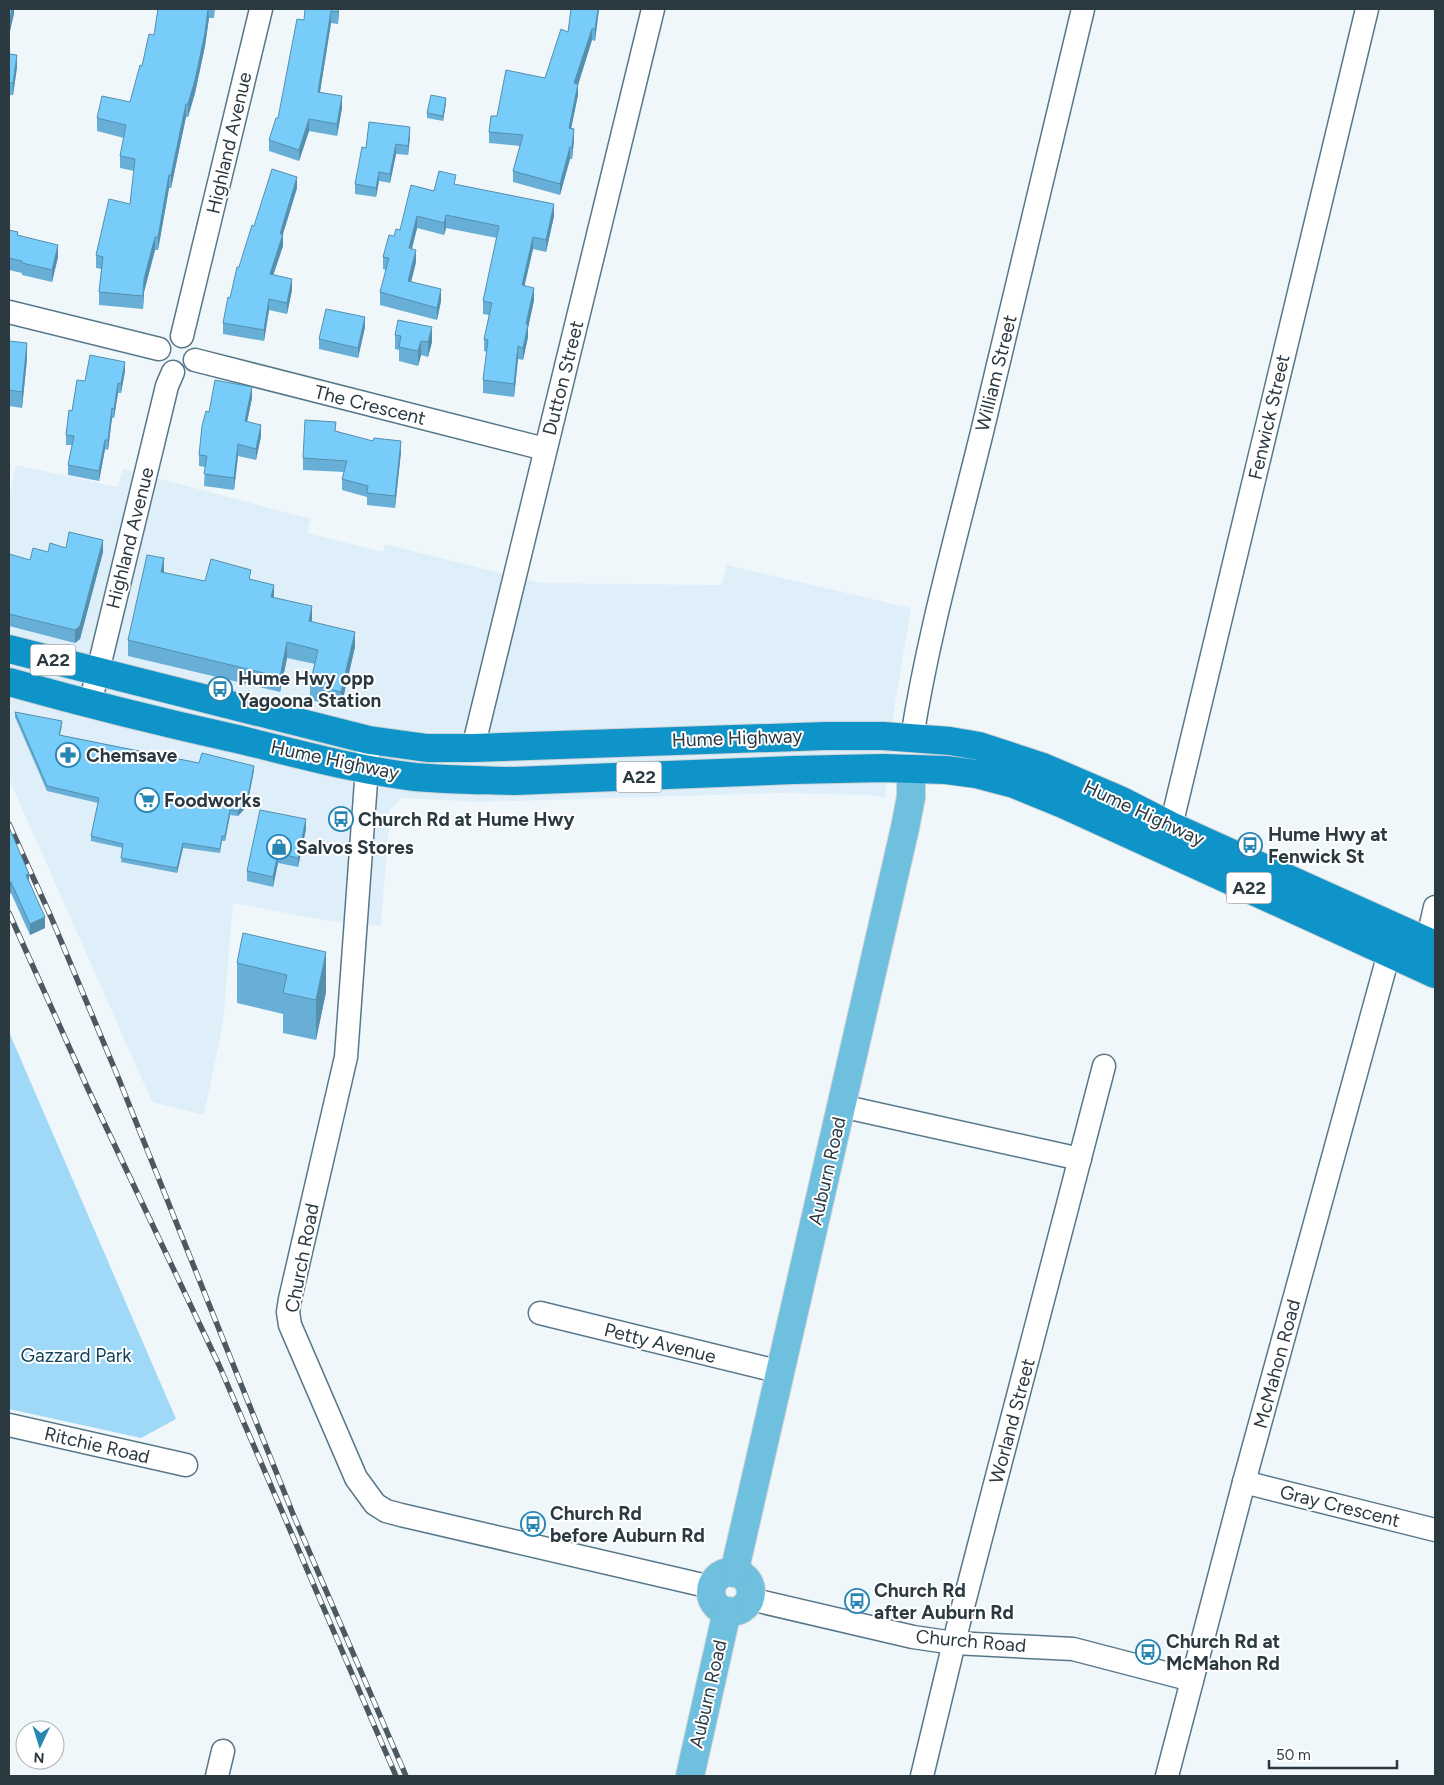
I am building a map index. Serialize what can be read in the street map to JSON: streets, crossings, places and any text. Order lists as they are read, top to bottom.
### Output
{
  "streets": {
    "highway": ["A22", "Hume Highway"],
    "main road": ["Auburn Road"],
    "street": [
      "Highland Avenue",
      "William Street",
      "Dutton Street",
      "The Crescent",
      "Fenwick Street",
      "Church Road",
      "Petty Avenue",
      "McMahon Road",
      "Worland Street",
      "Ritchie Road",
      "Gray Crescent"
    ]
  },
  "crossings": [
    ["Highland Avenue", "The Crescent"],
    ["Highland Avenue", "Hume Highway"],
    ["William Street", "Hume Highway"],
    ["Dutton Street", "The Crescent"],
    ["Dutton Street", "Hume Highway"],
    ["Fenwick Street", "Hume Highway"],
    ["Hume Highway", "Auburn Road"],
    ["Hume Highway", "Church Road"],
    ["Hume Highway", "McMahon Road"],
    ["Auburn Road", "Church Road"],
    ["Auburn Road", "Petty Avenue"],
    ["Church Road", "McMahon Road"],
    ["Church Road", "Worland Street"],
    ["McMahon Road", "Gray Crescent"]
  ],
  "parks": ["Gazzard Park"],
  "places": {
    "bus stop": [
      "Hume Hwy opp Yagoona Station",
      "Church Rd at Hume Hwy",
      "Hume Hwy at Fenwick St",
      "Church Rd before Auburn Rd",
      "Church Rd after Auburn Rd",
      "Church Rd at McMahon Rd"
    ],
    "pharmacy": ["Chemsave"],
    "supermarket": ["Foodworks"],
    "shop": ["Salvos Stores"]
  },
  "scale_bar": "50 m",
  "north": "bottom"
}
